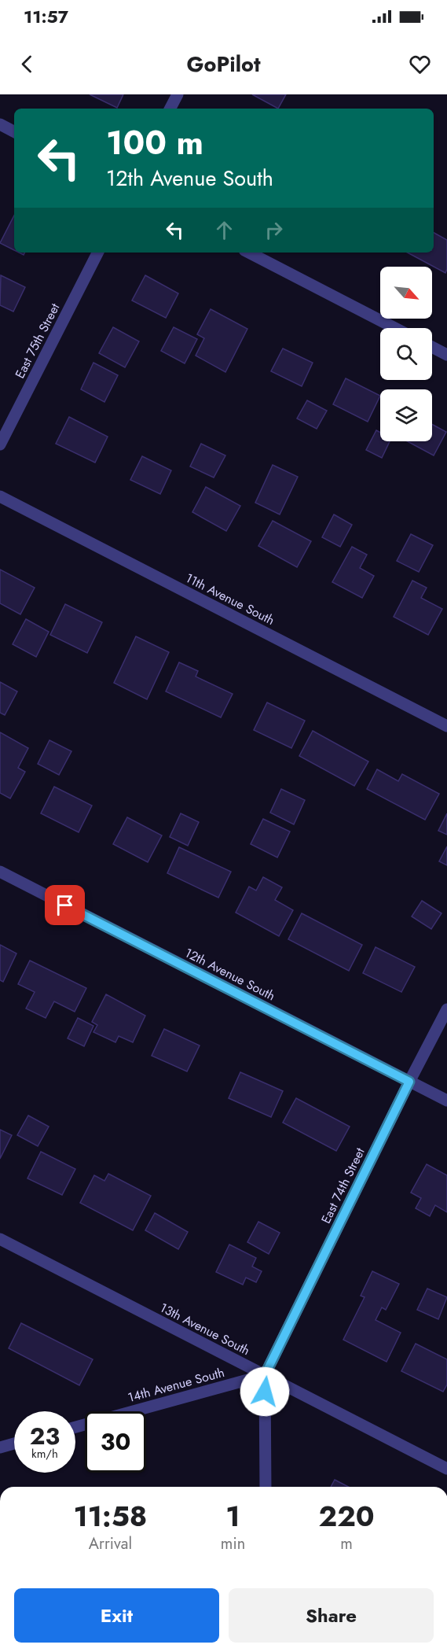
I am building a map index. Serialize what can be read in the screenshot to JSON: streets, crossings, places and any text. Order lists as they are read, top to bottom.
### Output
{
  "streets": {
    "street": [
      "East 75th Street",
      "11th Avenue South",
      "12th Avenue South",
      "East 74th Street",
      "13th Avenue South",
      "14th Avenue South"
    ]
  },
  "crossings": [
    ["12th Avenue South", "East 74th Street"],
    ["East 74th Street", "13th Avenue South"],
    ["East 74th Street", "14th Avenue South"],
    ["13th Avenue South", "14th Avenue South"]
  ],
  "north": "bottom right",
  "page": {
    "status": "11:57",
    "header": "GoPilot",
    "turn": ["100 m", "12th Avenue South"],
    "speed": "23 km/h",
    "limit": "30",
    "eta": [
      "11:58",
      "Arrival",
      "1",
      "min",
      "220",
      "m"
    ],
    "buttons": ["Exit", "Share"]
  }
}
